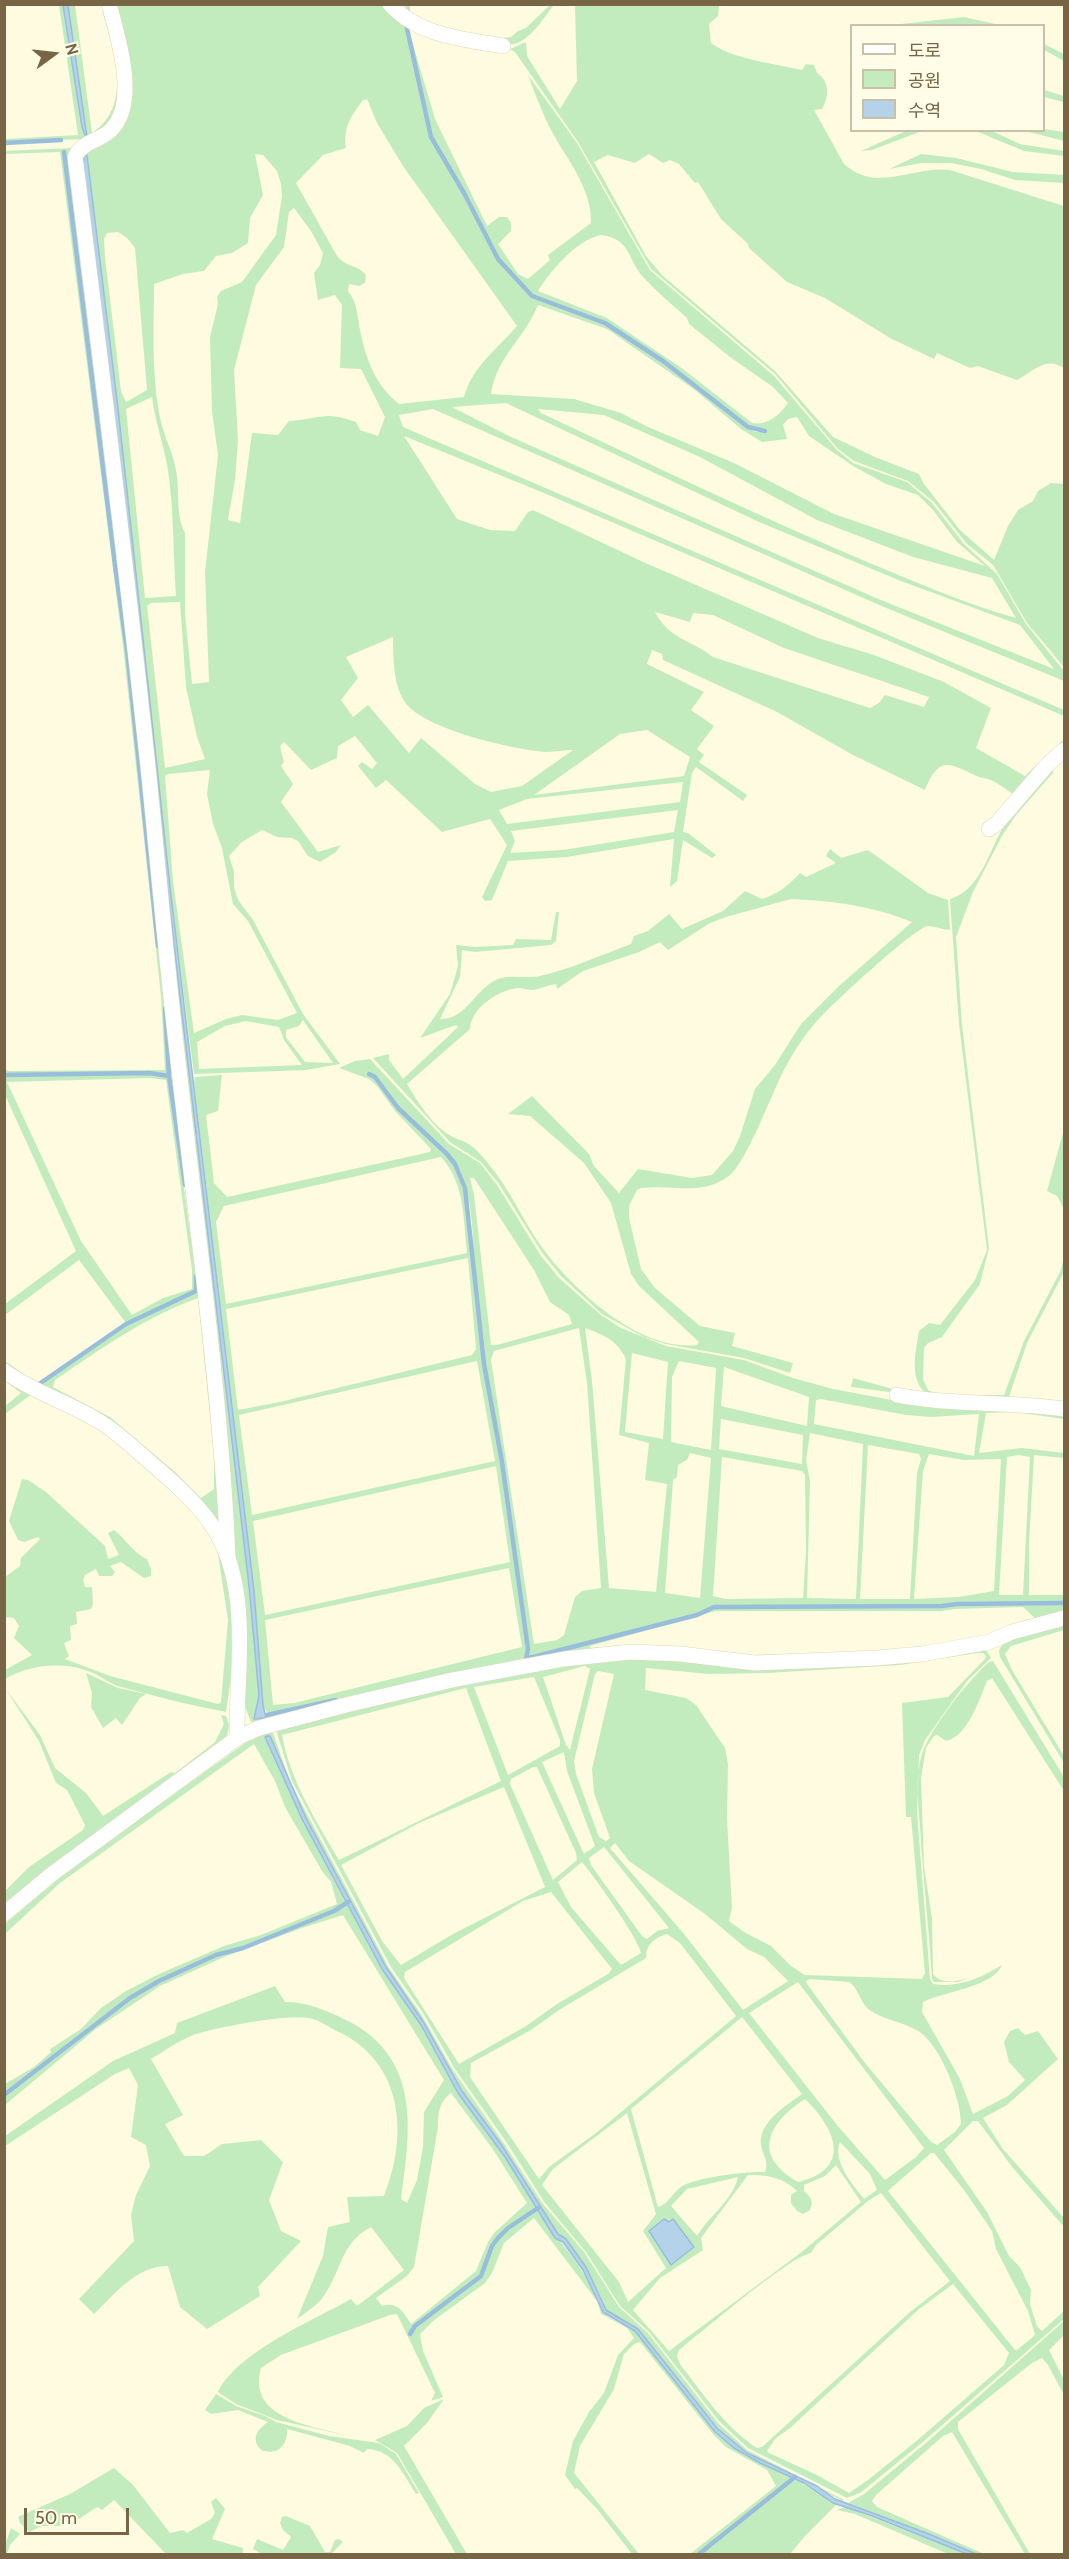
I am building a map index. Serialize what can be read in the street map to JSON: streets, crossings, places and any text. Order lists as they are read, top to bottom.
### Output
{
  "legend": ["도로", "공원", "수역"],
  "scale_bar": "50 m",
  "north": "right"
}
